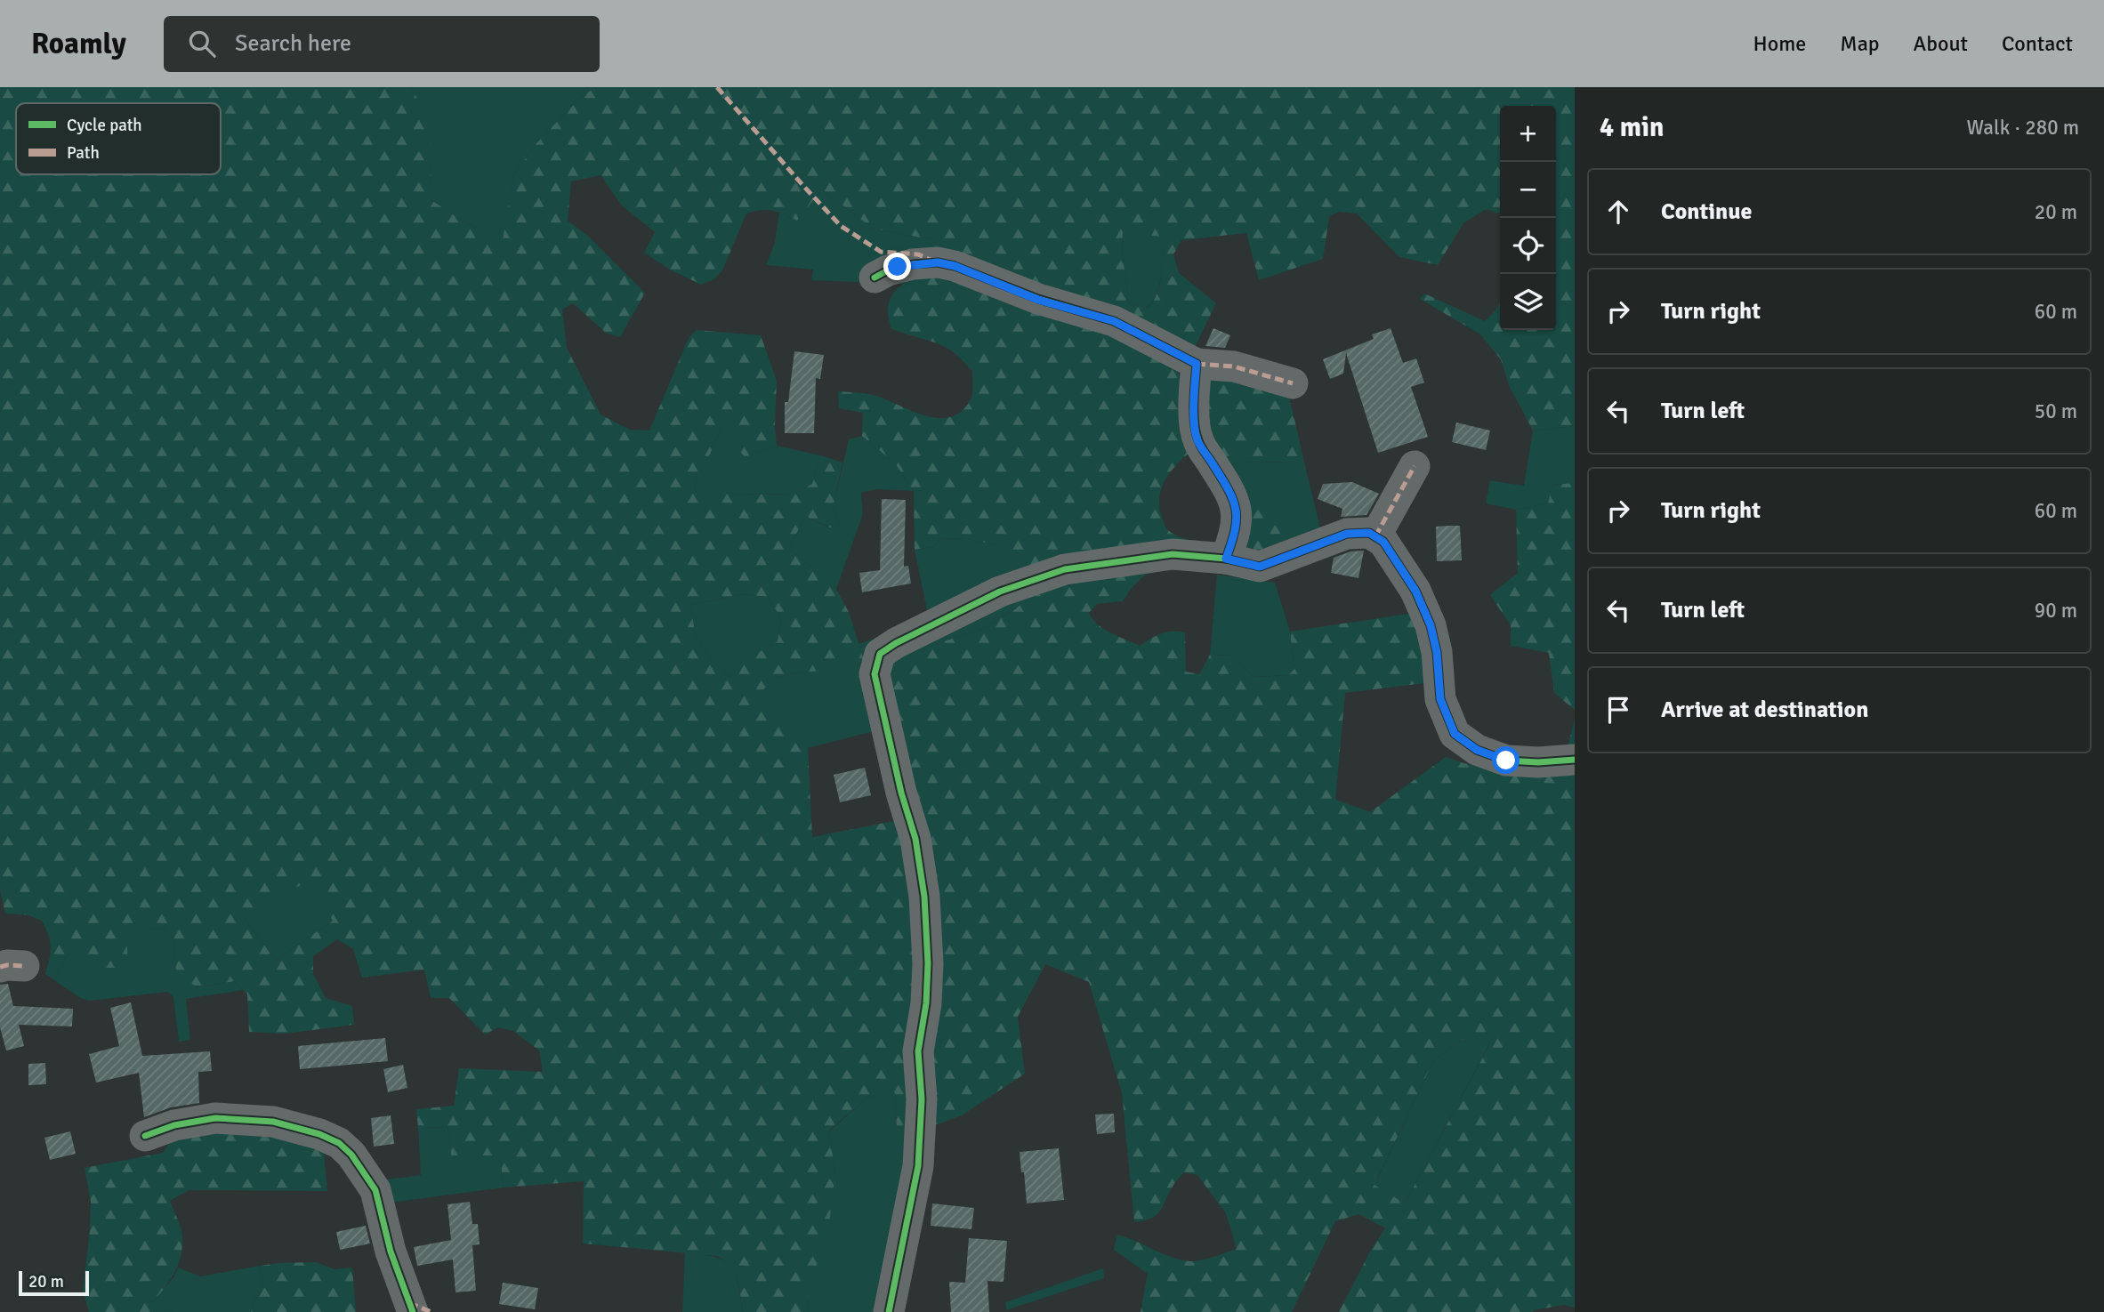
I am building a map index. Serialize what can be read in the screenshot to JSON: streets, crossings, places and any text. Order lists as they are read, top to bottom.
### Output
{
  "legend": ["Cycle path", "Path"],
  "scale_bar": "20 m",
  "page": {
    "header": "Roamly",
    "search": "Search here",
    "nav": [
      "Home",
      "Map",
      "About",
      "Contact"
    ],
    "heading": ["4 min", "Walk · 280 m"],
    "map_buttons": ["+", "−"],
    "list": [
      ["Continue", "20 m"],
      ["Turn right", "60 m"],
      ["Turn left", "50 m"],
      ["Turn right", "60 m"],
      ["Turn left", "90 m"],
      "Arrive at destination"
    ],
    "scale": "20 m"
  }
}
